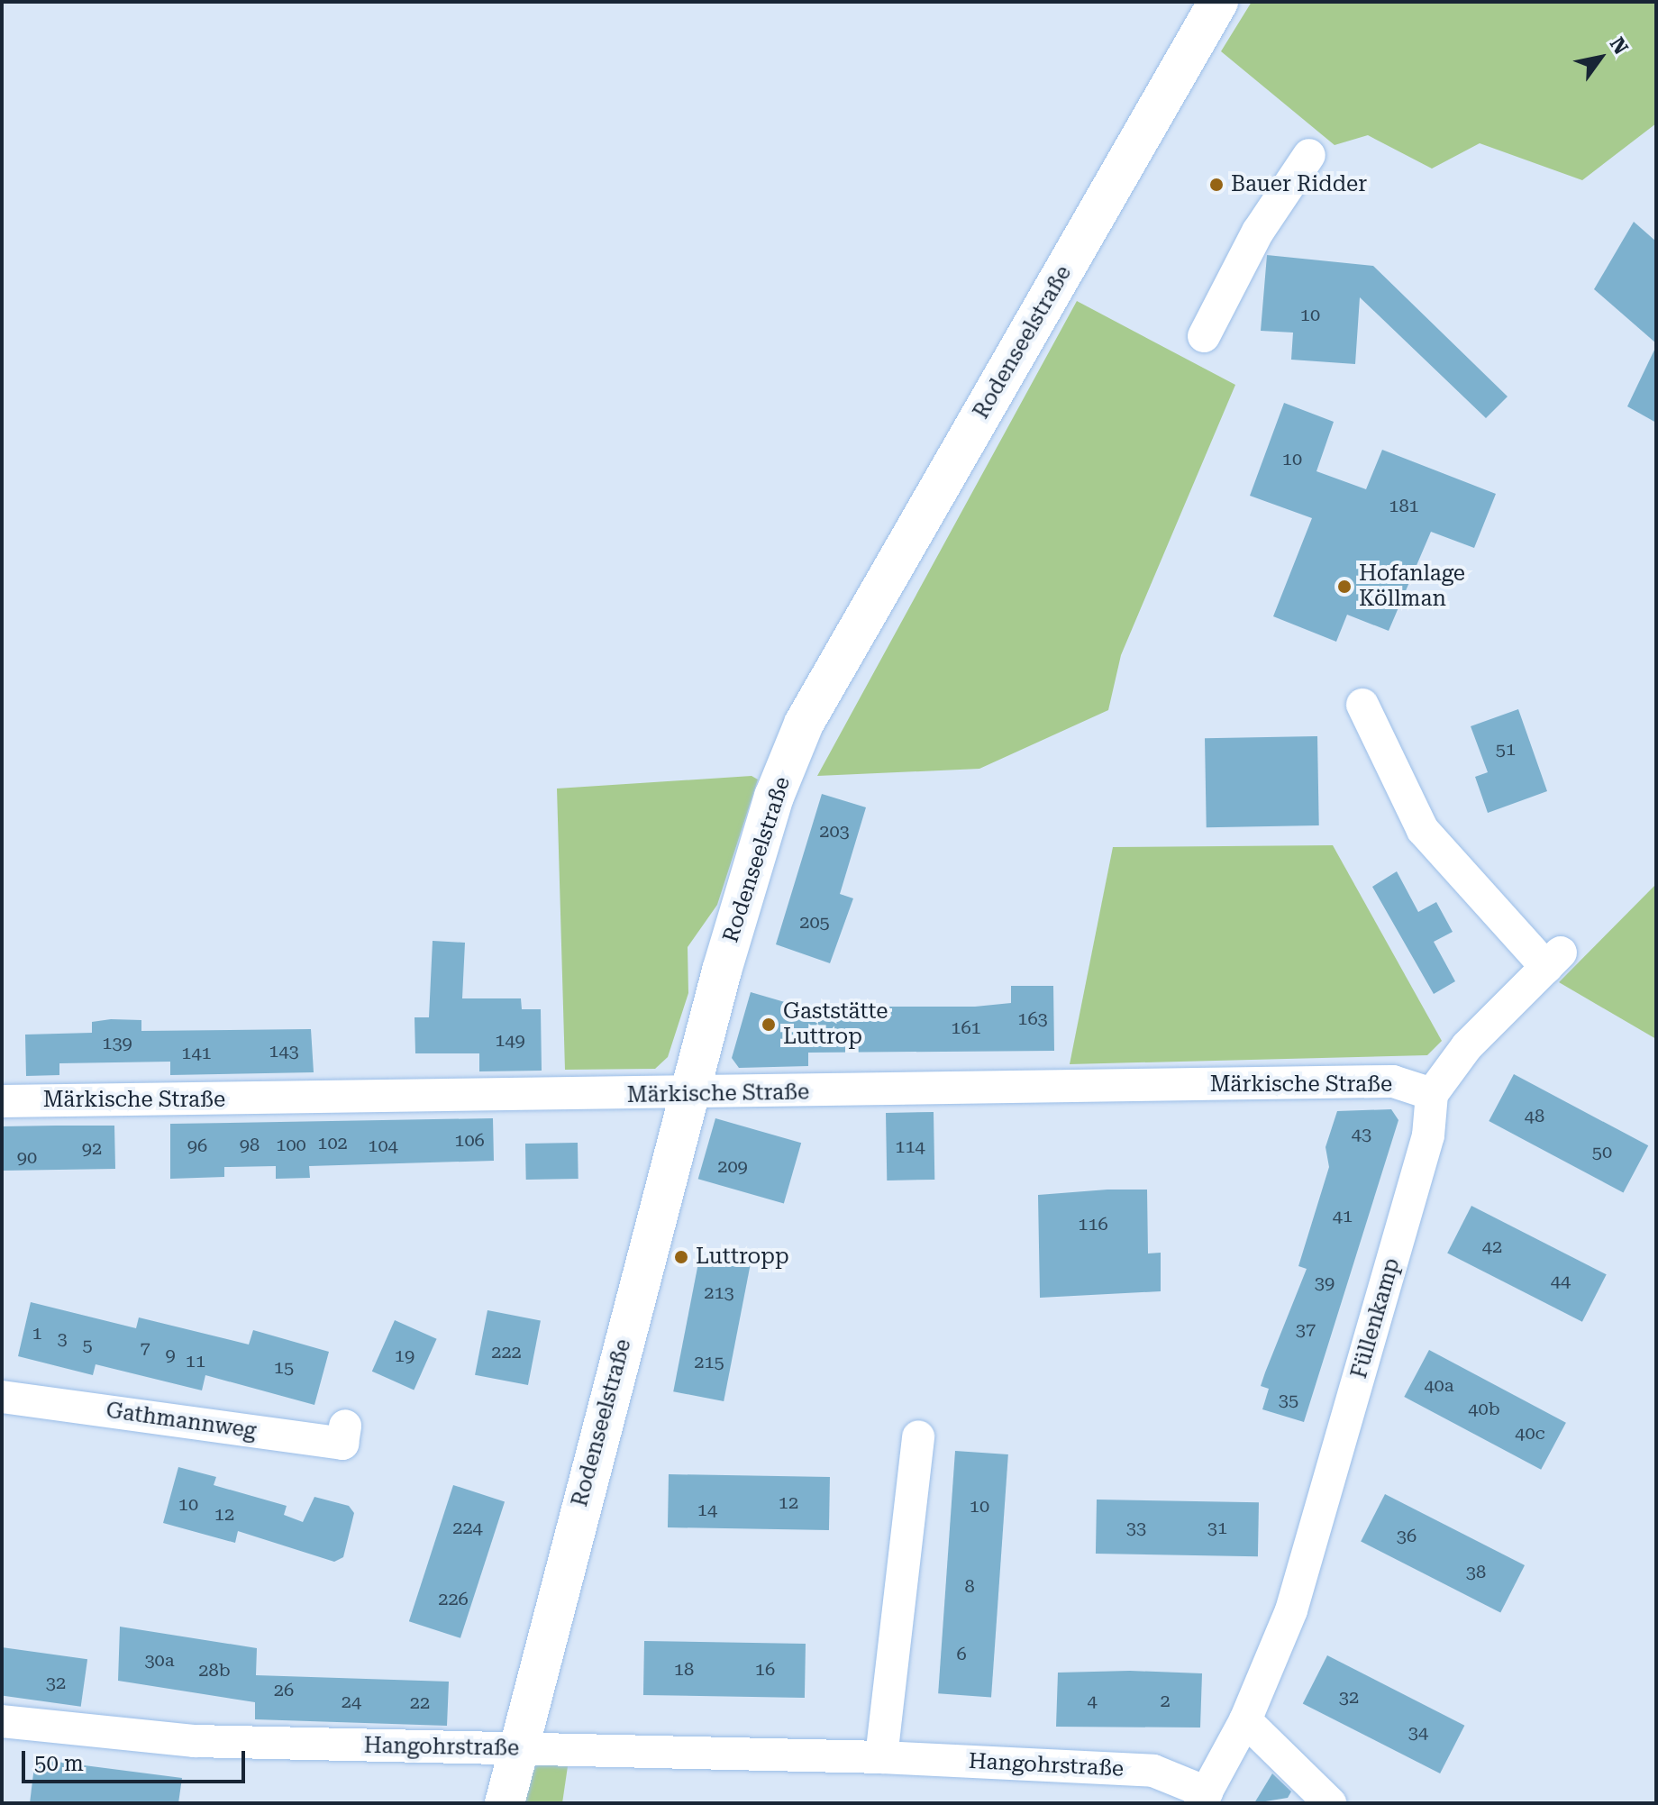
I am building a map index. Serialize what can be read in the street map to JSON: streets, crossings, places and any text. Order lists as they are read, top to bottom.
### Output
{
  "streets": {
    "main road": ["Rodenseelstraße"],
    "street": [
      "Märkische Straße",
      "Füllenkamp",
      "Gathmannweg",
      "Hangohrstraße"
    ]
  },
  "crossings": [
    ["Rodenseelstraße", "Märkische Straße"],
    ["Rodenseelstraße", "Hangohrstraße"],
    ["Märkische Straße", "Füllenkamp"],
    ["Füllenkamp", "Hangohrstraße"]
  ],
  "places": [
    "Bauer Ridder",
    "Hofanlage Köllman",
    "Gaststätte Luttrop",
    "Luttropp"
  ],
  "house_numbers": [
    "10",
    "10",
    "181",
    "51",
    "203",
    "205",
    "163",
    "161",
    "149",
    "139",
    "143",
    "141",
    "48",
    "43",
    "106",
    "102",
    "98",
    "100",
    "96",
    "104",
    "114",
    "92",
    "50",
    "90",
    "209",
    "41",
    "116",
    "42",
    "44",
    "39",
    "213",
    "37",
    "1",
    "3",
    "5",
    "7",
    "222",
    "9",
    "19",
    "11",
    "215",
    "15",
    "40a",
    "35",
    "40b",
    "40c",
    "12",
    "10",
    "10",
    "14",
    "12",
    "224",
    "33",
    "31",
    "36",
    "38",
    "8",
    "226",
    "6",
    "30a",
    "18",
    "16",
    "28b",
    "32",
    "26",
    "32",
    "4",
    "2",
    "24",
    "22",
    "34"
  ],
  "scale_bar": "50 m",
  "north": "top right"
}
